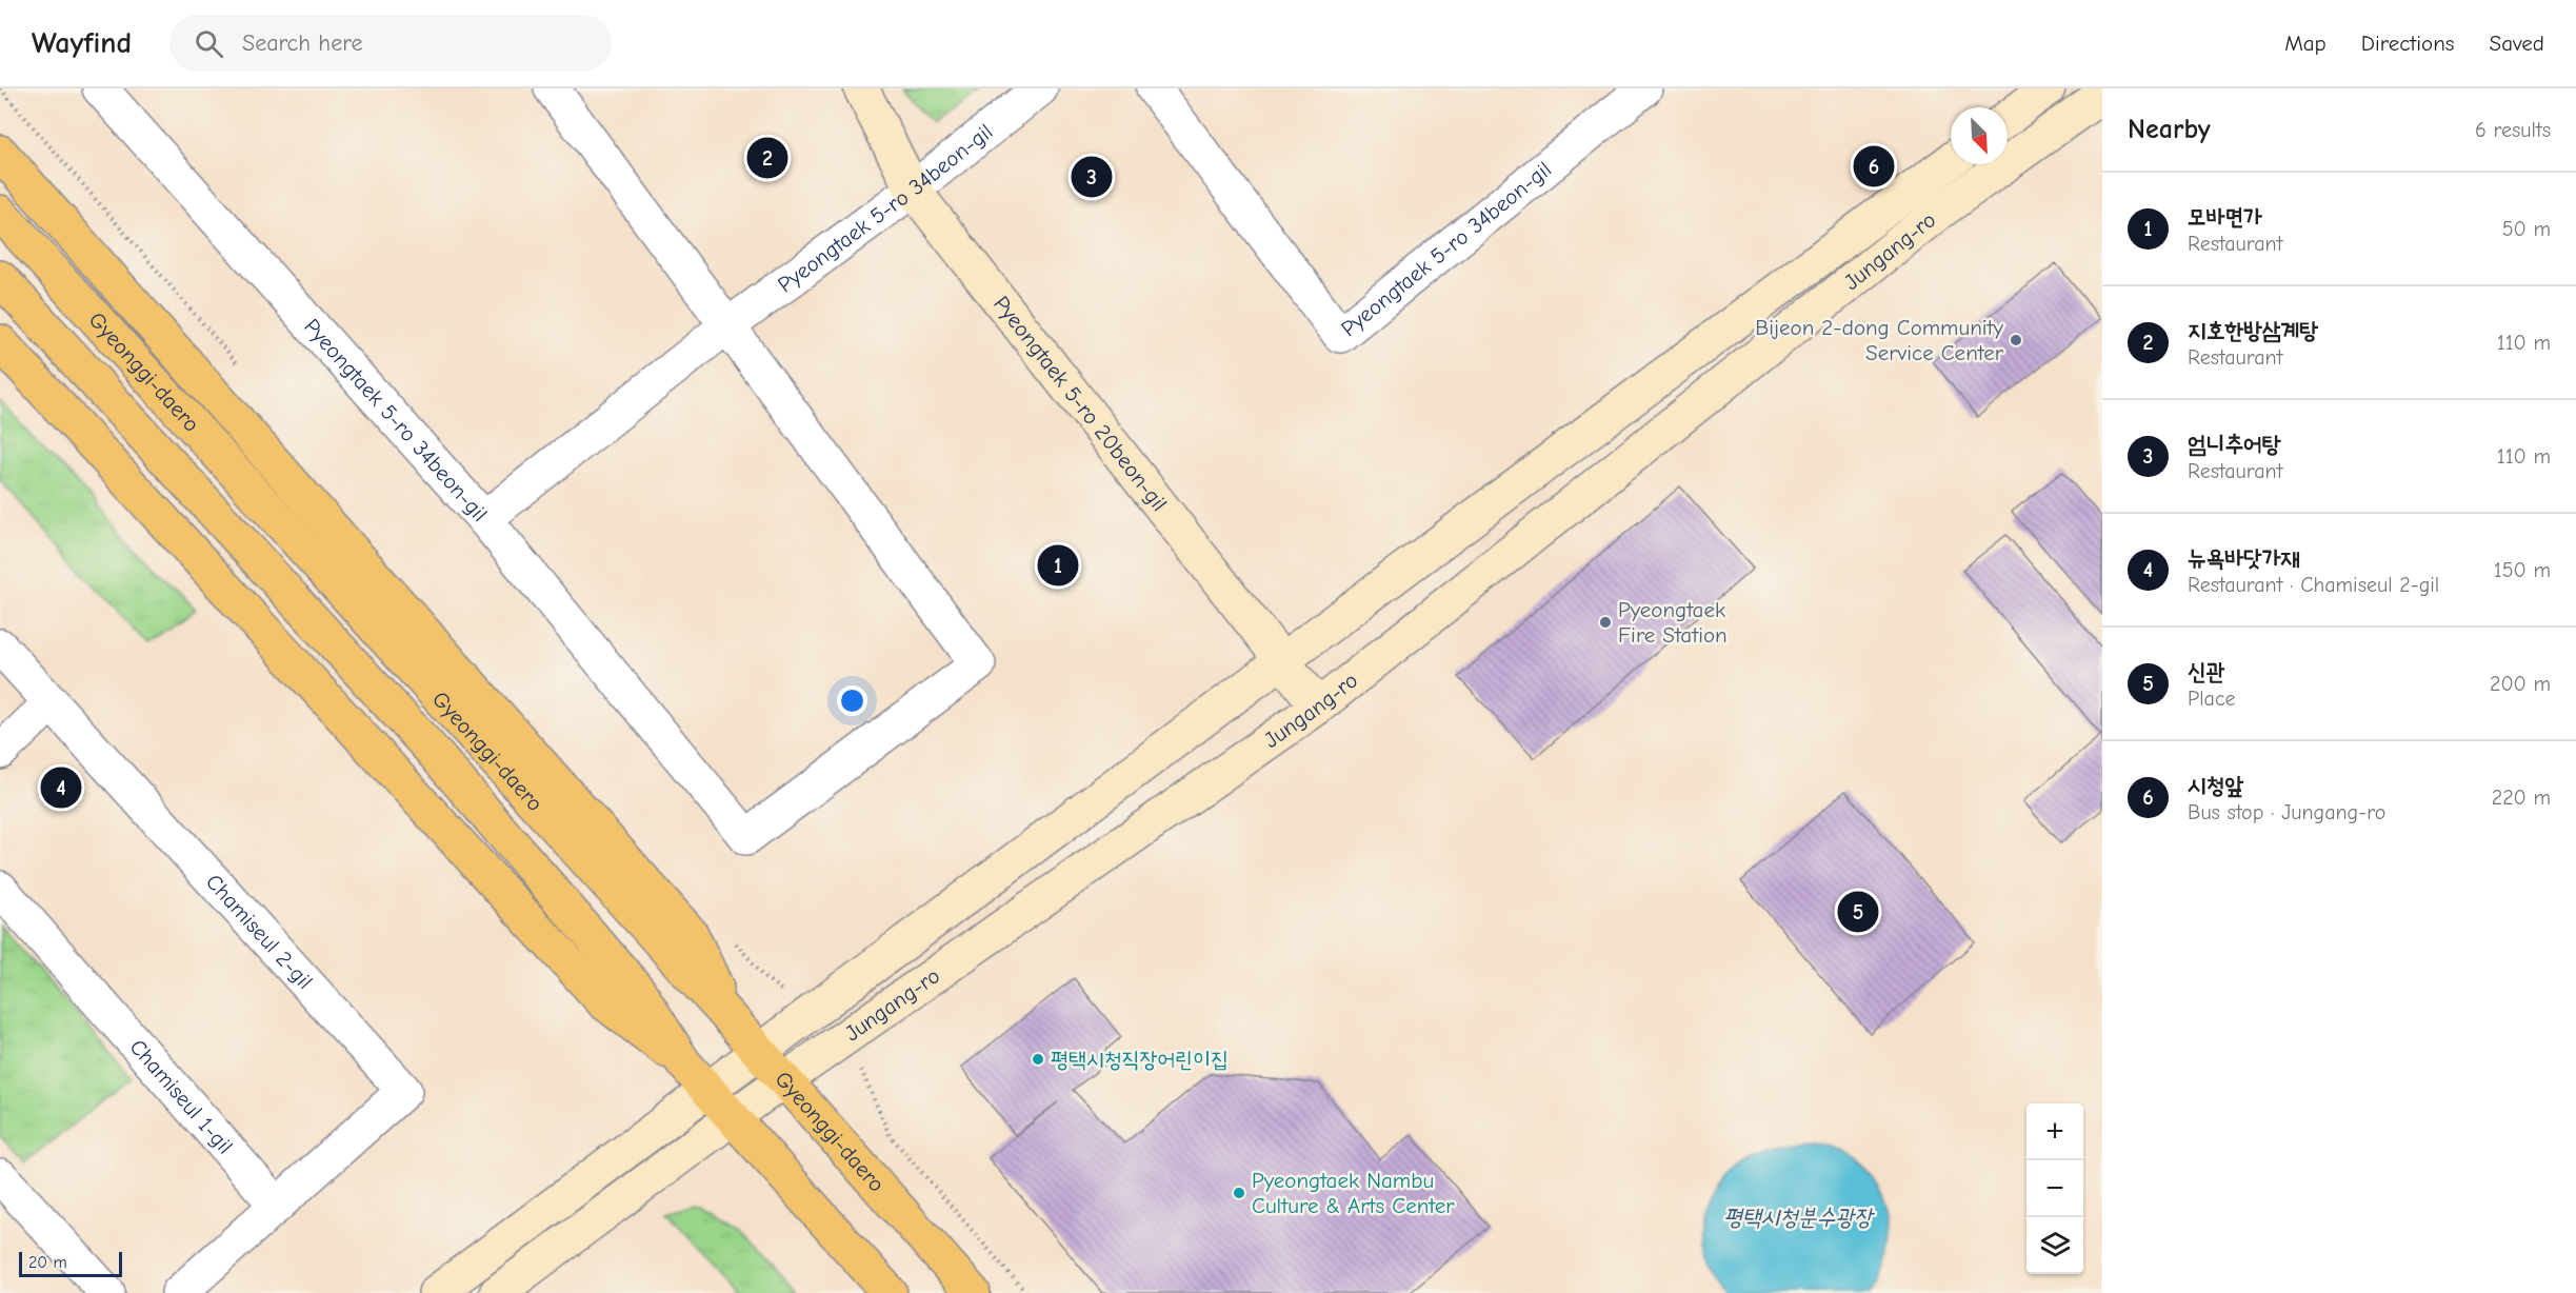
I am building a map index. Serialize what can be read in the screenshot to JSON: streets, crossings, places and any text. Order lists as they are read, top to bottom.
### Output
{
  "streets": {
    "main road": ["Jungang-ro", "Gyeonggi-daero", "Pyeongtaek 5-ro 20beon-gil"],
    "street": ["Pyeongtaek 5-ro 34beon-gil", "Chamiseul 2-gil", "Chamiseul 1-gil"]
  },
  "crossings": [
    ["Pyeongtaek 5-ro 34beon-gil", "Pyeongtaek 5-ro 20beon-gil"],
    ["Jungang-ro", "Gyeonggi-daero"],
    ["Jungang-ro", "Pyeongtaek 5-ro 20beon-gil"],
    ["Chamiseul 2-gil", "Chamiseul 1-gil"]
  ],
  "water": ["평택시청분수광장"],
  "places": [
    "Bijeon 2-dong Community Service Center",
    "Pyeongtaek Fire Station",
    "평택시청직장어린이집",
    "Pyeongtaek Nambu Culture & Arts Center"
  ],
  "scale_bar": "20 m",
  "north": "bottom right",
  "page": {
    "header": "Wayfind",
    "search": "Search here",
    "nav": ["Map", "Directions", "Saved"],
    "heading": ["Nearby", "6 results"],
    "pins": [
      "2",
      "6",
      "3",
      "1",
      "4",
      "5"
    ],
    "list": [
      {
        "mark": "1",
        "name": "모바면가",
        "note": "Restaurant",
        "value": "50 m"
      },
      {
        "mark": "2",
        "name": "지호한방삼계탕",
        "note": "Restaurant",
        "value": "110 m"
      },
      {
        "mark": "3",
        "name": "엄니추어탕",
        "note": "Restaurant",
        "value": "110 m"
      },
      {
        "mark": "4",
        "name": "뉴욕바닷가재",
        "note": "Restaurant · Chamiseul 2-gil",
        "value": "150 m"
      },
      {
        "mark": "5",
        "name": "신관",
        "note": "Place",
        "value": "200 m"
      },
      {
        "mark": "6",
        "name": "시청앞",
        "note": "Bus stop · Jungang-ro",
        "value": "220 m"
      }
    ],
    "map_buttons": ["+", "−"],
    "scale": "20 m"
  }
}
